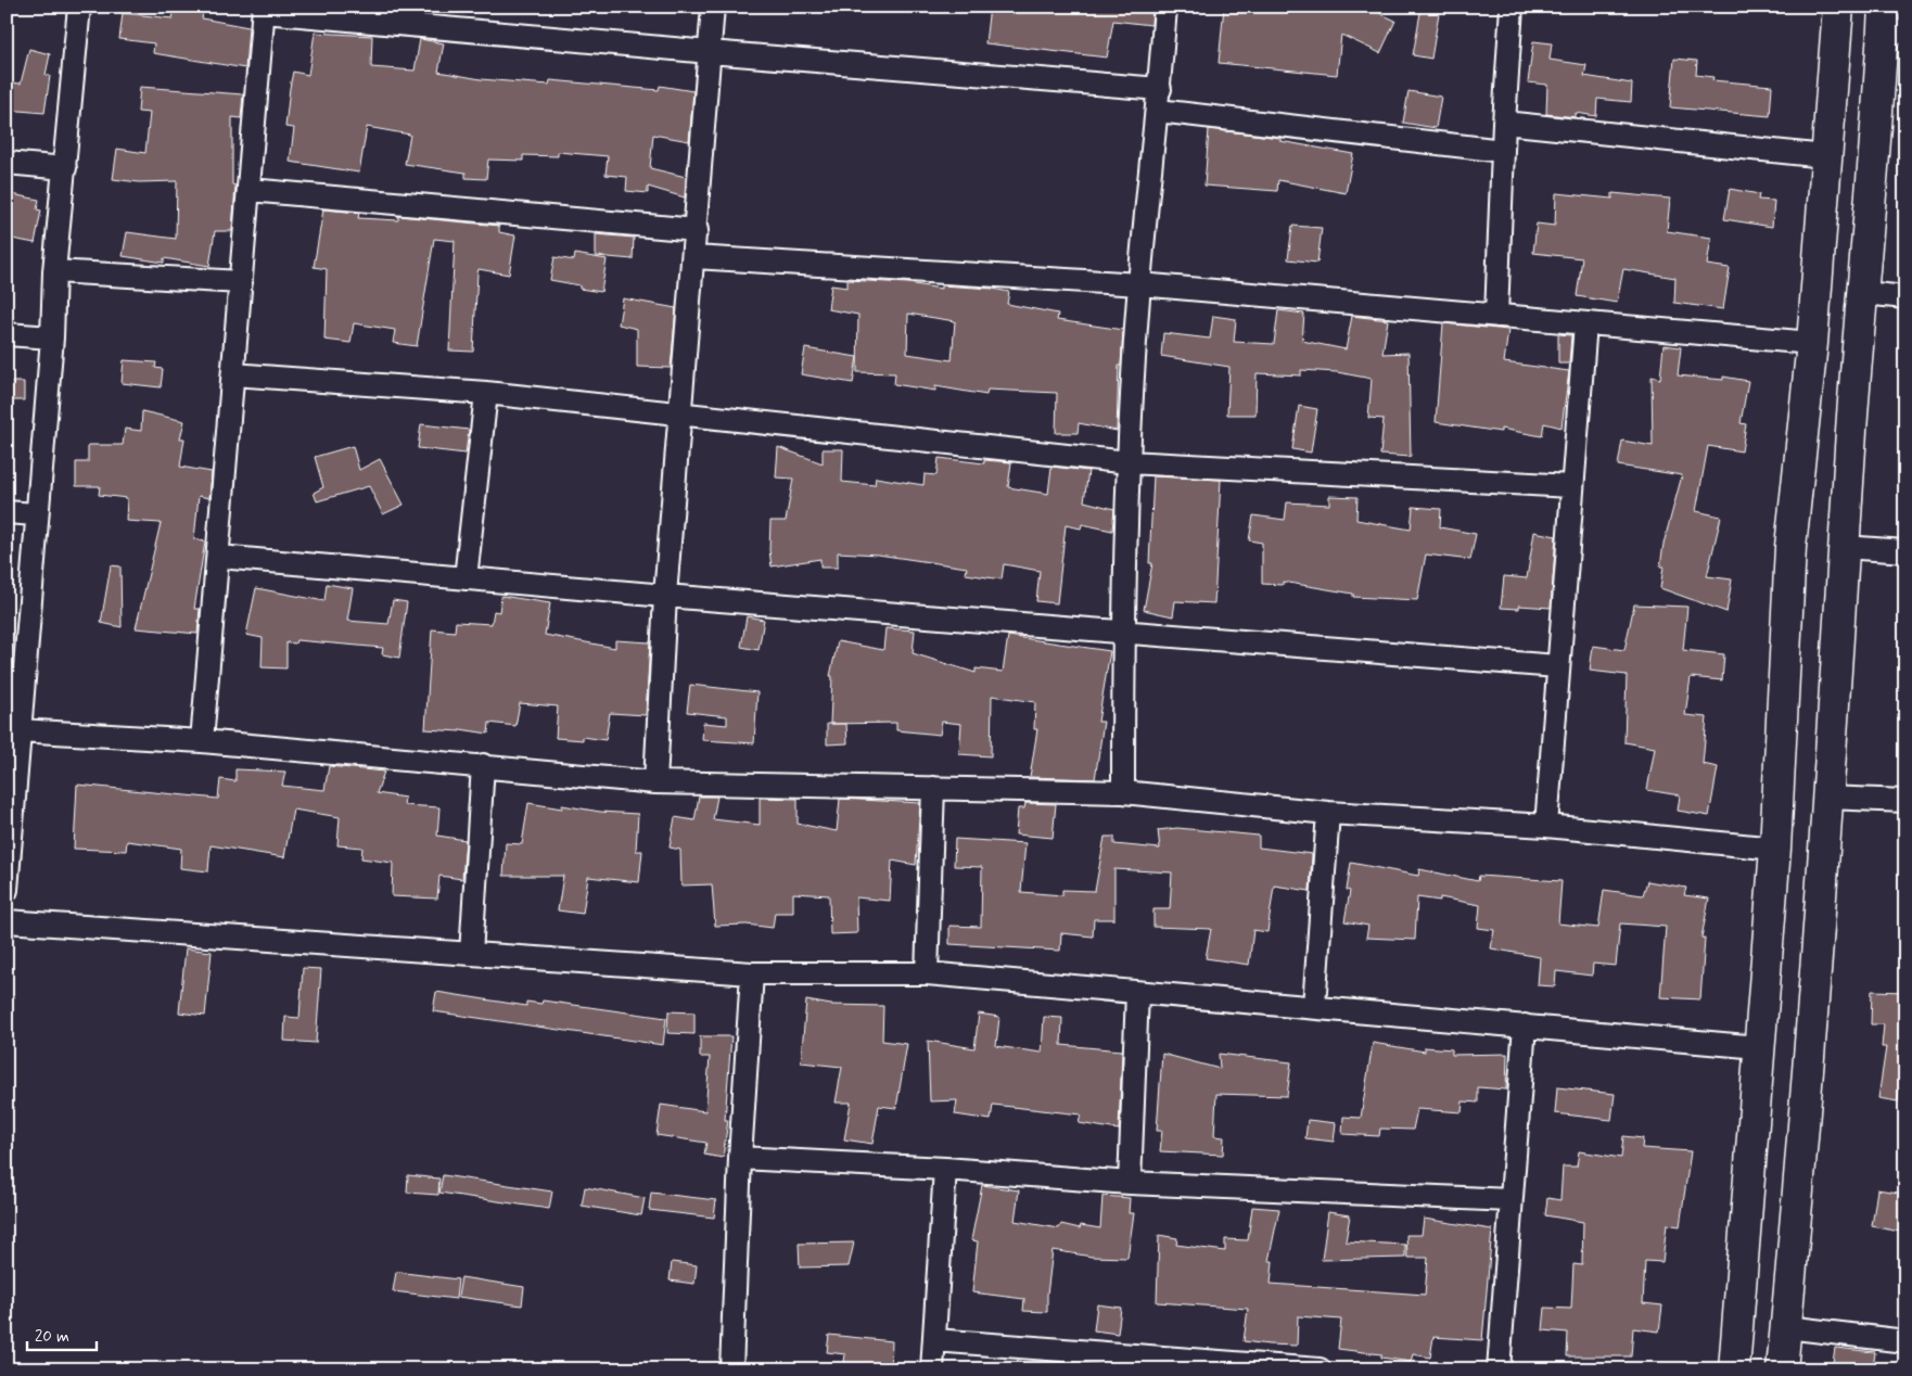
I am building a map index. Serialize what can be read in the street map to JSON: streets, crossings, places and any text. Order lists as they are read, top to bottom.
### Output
{
  "scale_bar": "20 m"
}
